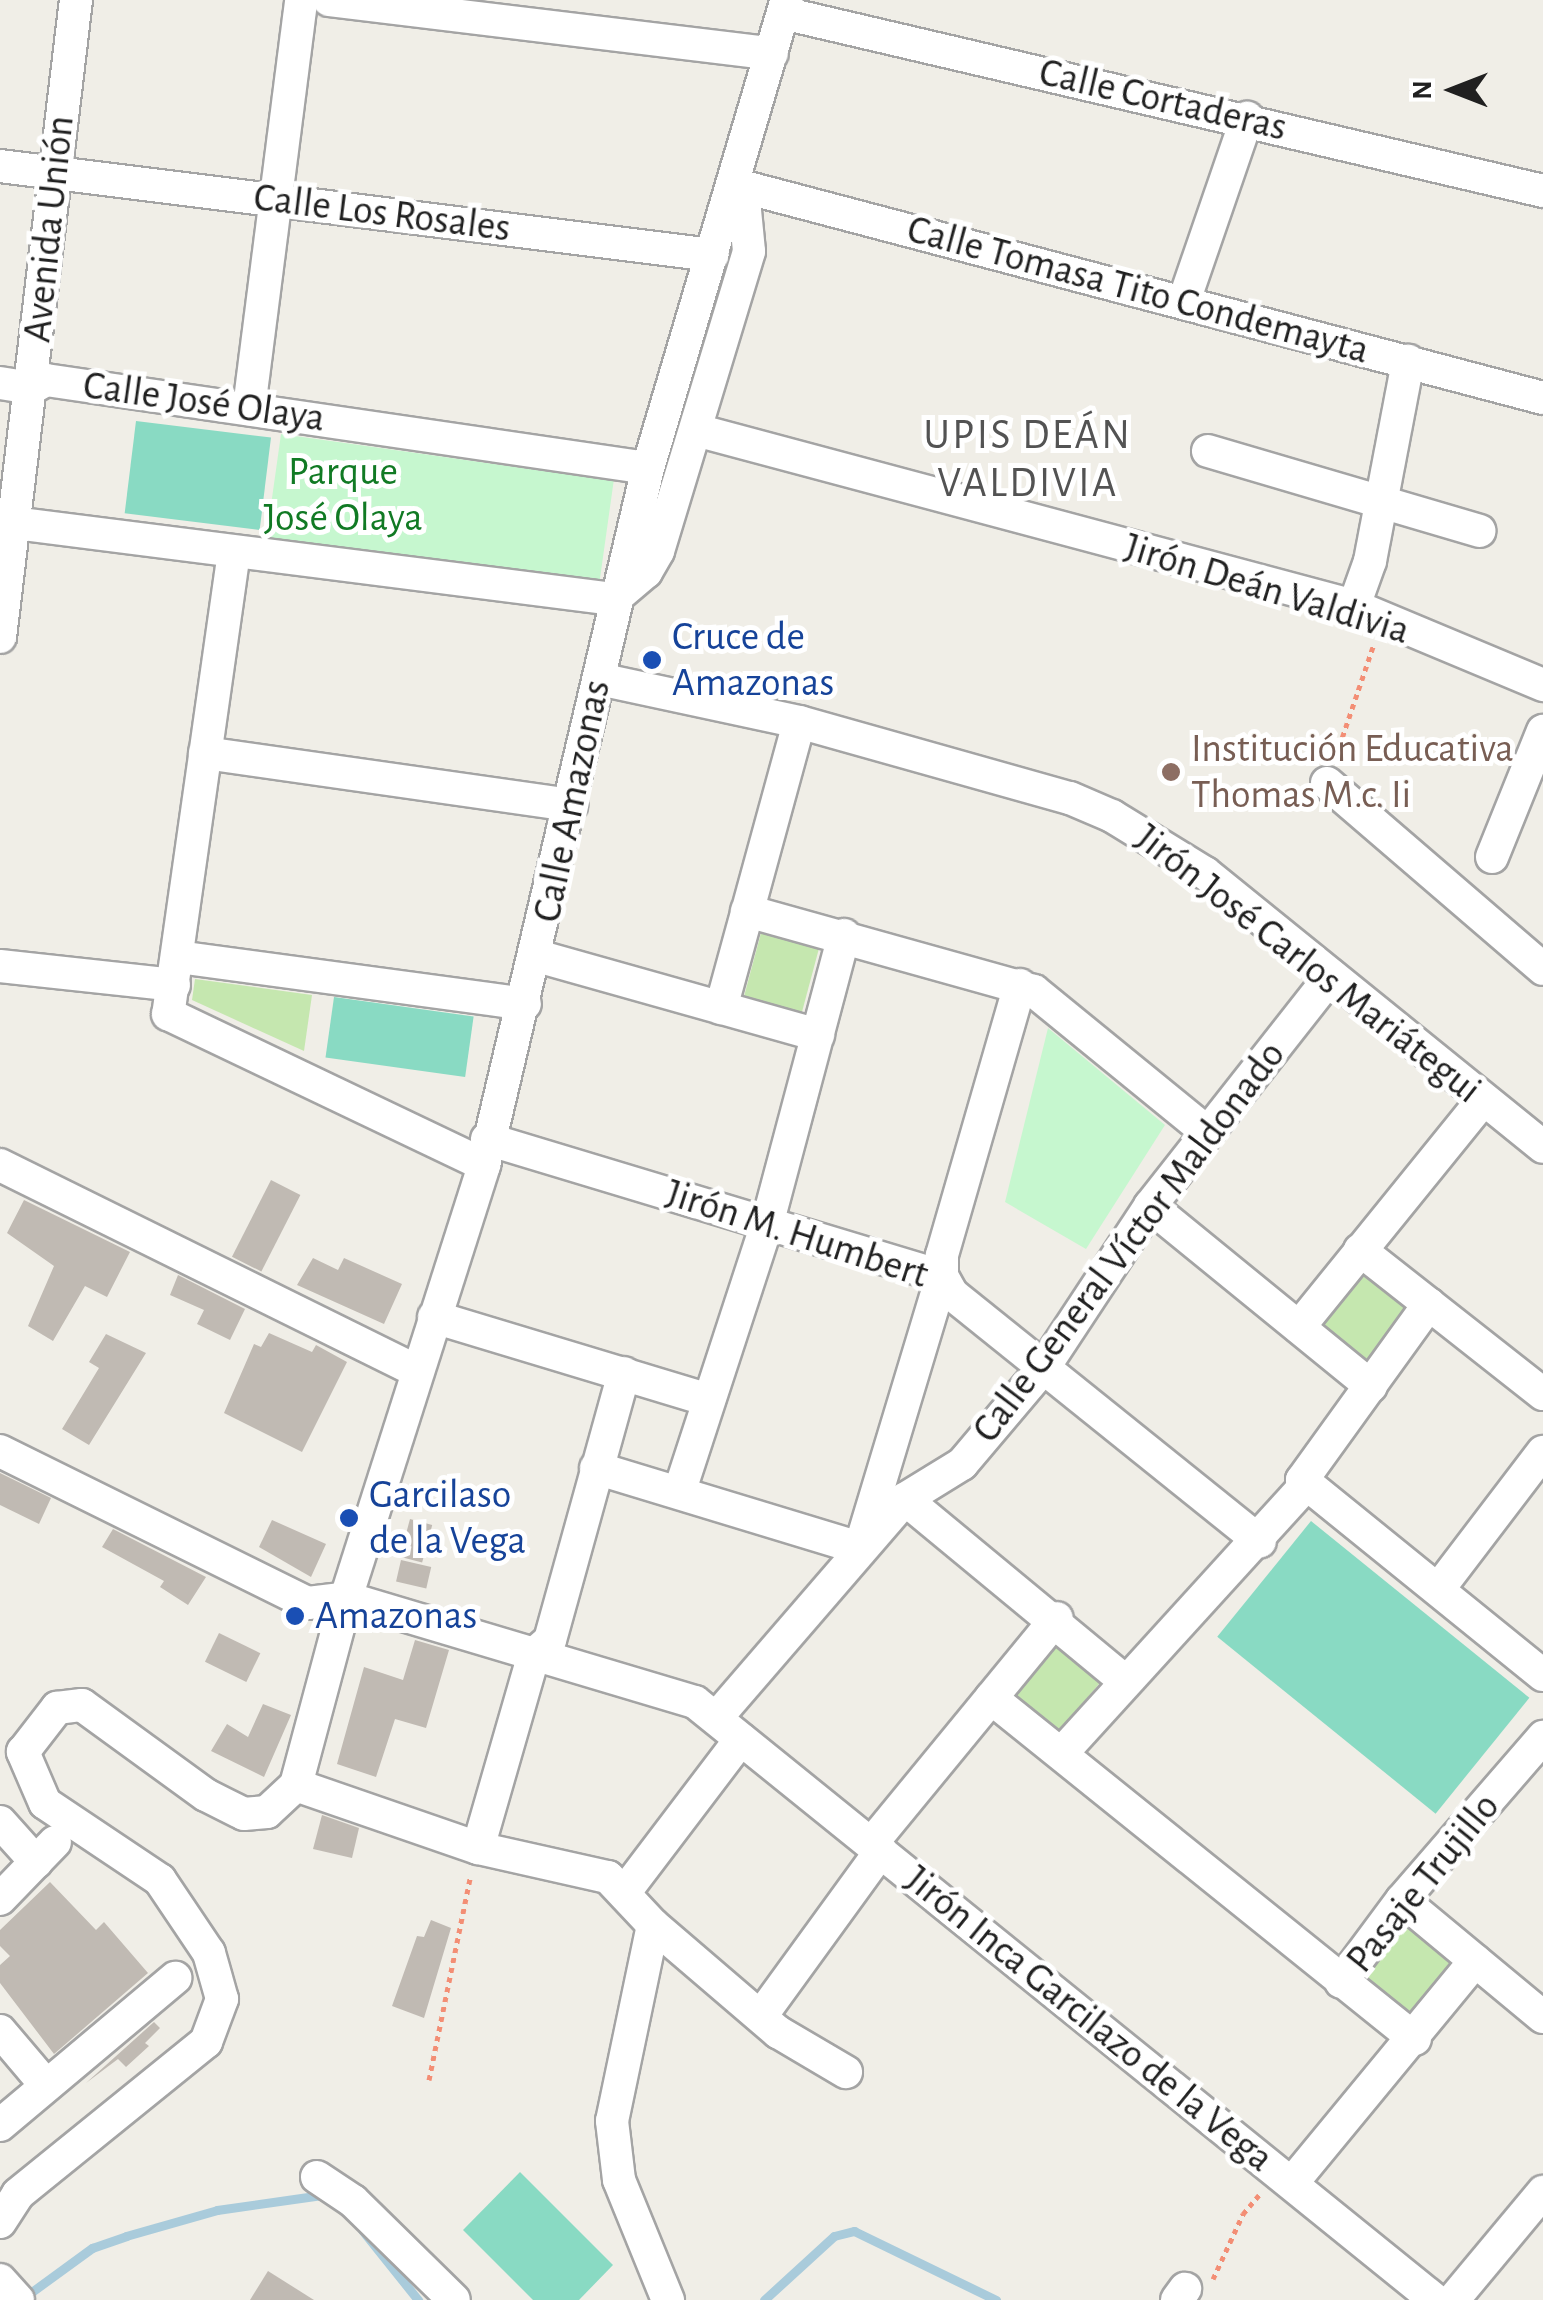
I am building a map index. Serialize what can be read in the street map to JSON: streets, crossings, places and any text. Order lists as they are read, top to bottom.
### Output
{
  "streets": {
    "street": [
      "Calle Cortaderas",
      "Calle Los Rosales",
      "Avenida Unión",
      "Calle Tomasa Tito Condemayta",
      "Calle José Olaya",
      "Jirón Deán Valdivia",
      "Calle Amazonas",
      "Jirón José Carlos Mariátegui",
      "Jirón M. Humbert",
      "Calle General Víctor Maldonado",
      "Pasaje Trujillo",
      "Jirón Inca Garcilazo de la Vega"
    ]
  },
  "crossings": [
    ["Calle Cortaderas", "Calle Amazonas"],
    ["Calle Los Rosales", "Avenida Unión"],
    ["Calle Los Rosales", "Calle Amazonas"],
    ["Avenida Unión", "Calle José Olaya"],
    ["Calle Tomasa Tito Condemayta", "Calle Amazonas"],
    ["Calle José Olaya", "Calle Amazonas"],
    ["Calle Amazonas", "Jirón José Carlos Mariátegui"],
    ["Calle Amazonas", "Jirón M. Humbert"],
    ["Calle Amazonas", "Jirón Inca Garcilazo de la Vega"],
    ["Jirón José Carlos Mariátegui", "Calle General Víctor Maldonado"],
    ["Jirón M. Humbert", "Calle General Víctor Maldonado"],
    ["Calle General Víctor Maldonado", "Jirón Inca Garcilazo de la Vega"]
  ],
  "districts": ["UPIS DEÁN VALDIVIA"],
  "parks": ["Parque José Olaya"],
  "places": [
    "Cruce de Amazonas",
    "Institución Educativa Thomas M.c. Ii",
    "Garcilaso de la Vega",
    "Amazonas"
  ],
  "north": "left"
}
